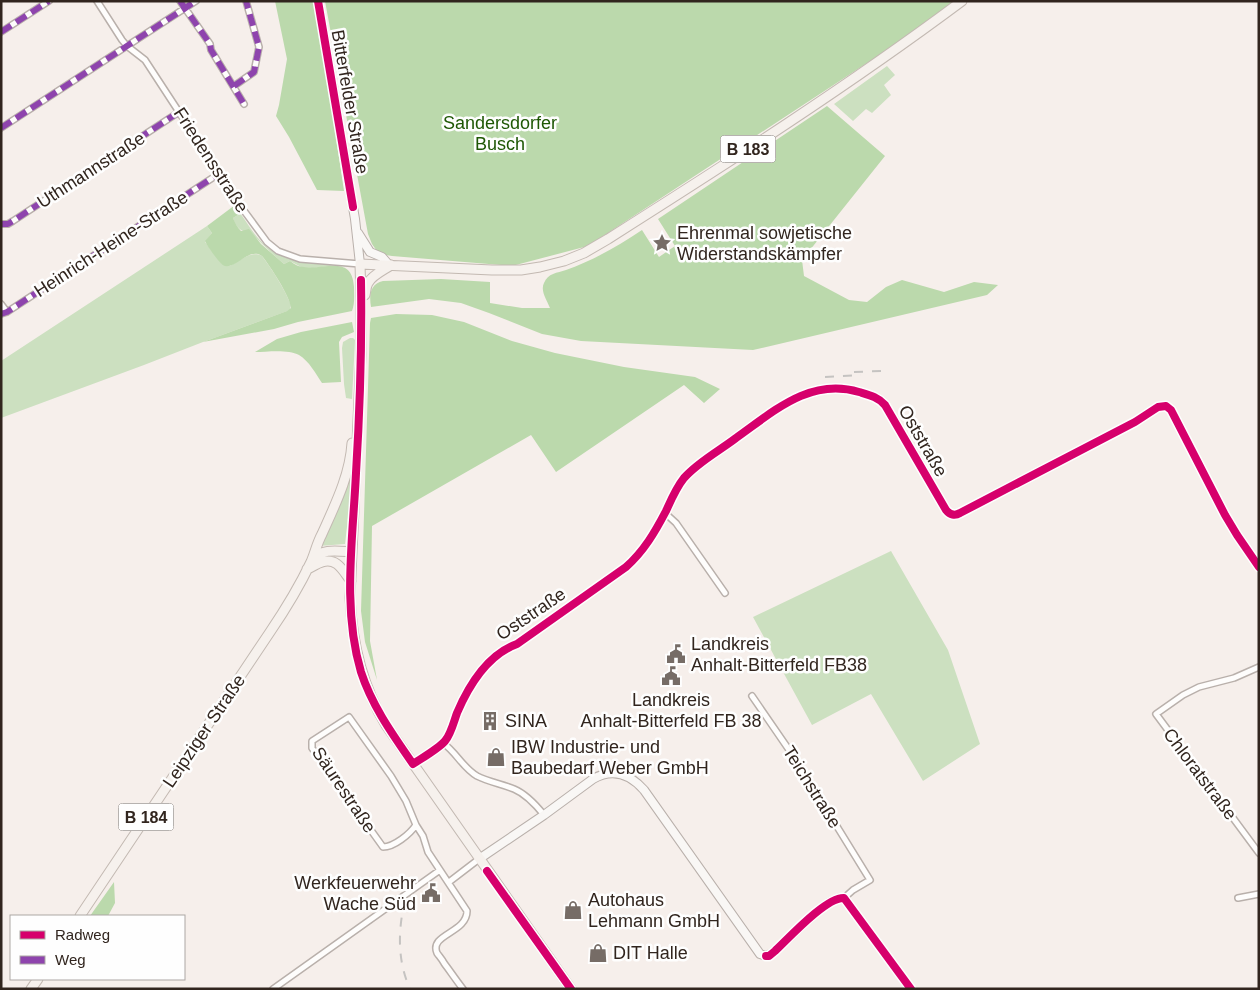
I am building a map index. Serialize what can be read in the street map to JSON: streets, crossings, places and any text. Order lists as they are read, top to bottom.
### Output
{
  "streets": {
    "main road": ["B 183", "Leipziger Straße", "B 184"],
    "street": [
      "Bitterfelder Straße",
      "Friedensstraße",
      "Uthmannstraße",
      "Heinrich-Heine-Straße",
      "Oststraße",
      "Chloratstraße",
      "Teichstraße",
      "Säurestraße"
    ]
  },
  "crossings": [
    ["Bitterfelder Straße", "B 183"],
    ["Bitterfelder Straße", "Friedensstraße"],
    ["B 183", "Friedensstraße"],
    ["Friedensstraße", "Uthmannstraße"],
    ["Friedensstraße", "Heinrich-Heine-Straße"],
    ["Leipziger Straße", "B 184"]
  ],
  "parks": ["Sandersdorfer Busch"],
  "places": {
    "place": ["Ehrenmal sowjetische Widerstandskämpfer"],
    "public building": ["Landkreis Anhalt-Bitterfeld FB38", "Landkreis Anhalt-Bitterfeld FB 38", "Werkfeuerwehr Wache Süd"],
    "building": ["SINA"],
    "shop": ["IBW Industrie- und Baubedarf Weber GmbH", "Autohaus Lehmann GmbH", "DIT Halle"]
  },
  "legend": ["Radweg", "Weg"]
}
